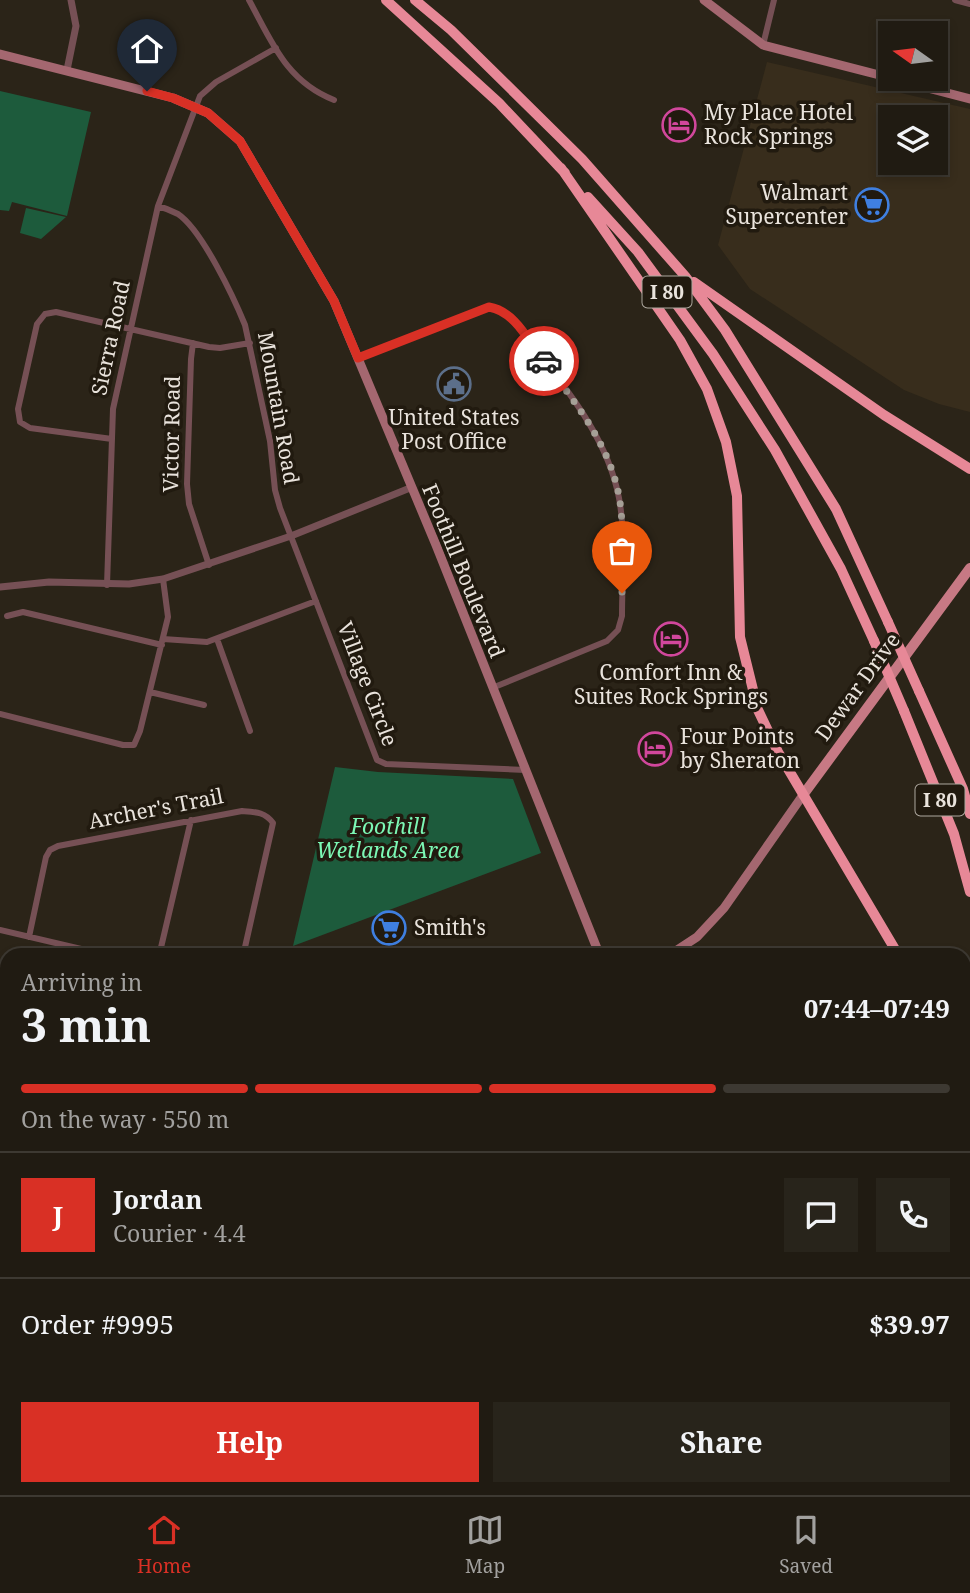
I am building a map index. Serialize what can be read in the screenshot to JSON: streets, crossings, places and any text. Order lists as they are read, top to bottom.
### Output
{
  "streets": {
    "highway": ["I 80"],
    "main road": ["Foothill Boulevard", "Dewar Drive"],
    "street": [
      "Sierra Road",
      "Mountain Road",
      "Victor Road",
      "Village Circle",
      "Archer's Trail"
    ]
  },
  "crossings": [
    ["Sierra Road", "Mountain Road"],
    ["Sierra Road", "Foothill Boulevard"],
    ["Mountain Road", "Village Circle"],
    ["Foothill Boulevard", "Village Circle"]
  ],
  "parks": ["Foothill Wetlands Area"],
  "places": {
    "hotel": ["My Place Hotel Rock Springs", "Comfort Inn & Suites Rock Springs", "Four Points by Sheraton"],
    "supermarket": ["Walmart Supercenter", "Smith's"],
    "public building": ["United States Post Office"]
  },
  "north": "left",
  "page": {
    "heading": ["3 min", "Arriving in", "07:44–07:49"],
    "panel": [
      "Jordan",
      "Courier · 4.4",
      "Order #9995",
      "$39.97"
    ],
    "bar": "On the way · 550 m",
    "round": "J",
    "buttons": ["Help", "Share"],
    "tabs": ["Home", "Map", "Saved"]
  }
}
